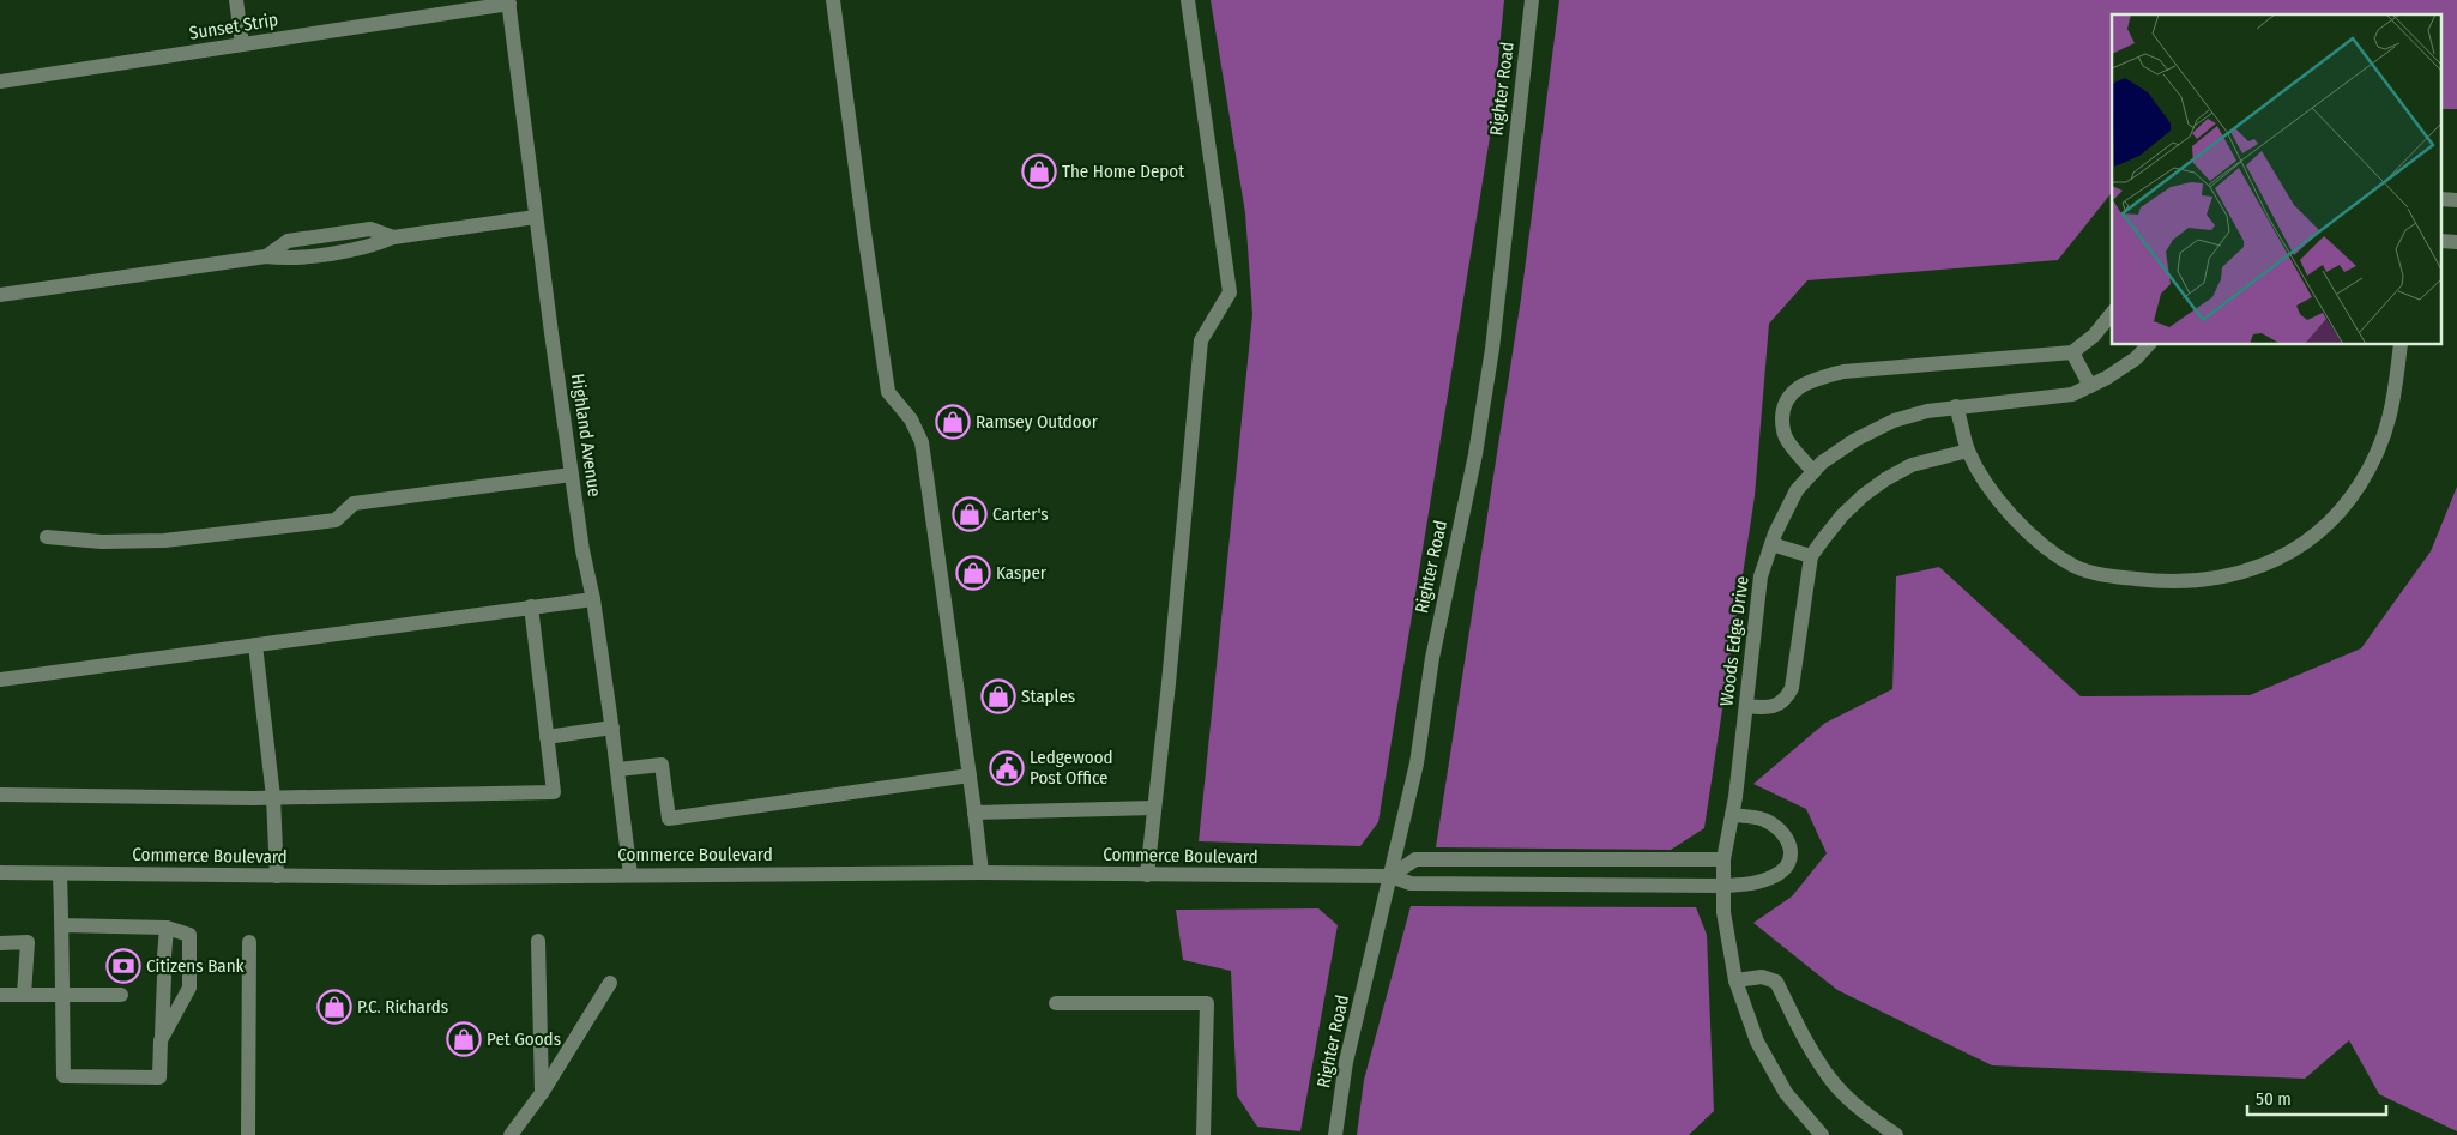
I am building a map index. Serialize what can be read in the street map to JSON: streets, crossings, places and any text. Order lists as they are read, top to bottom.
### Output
{
  "streets": {
    "street": [
      "Sunset Strip",
      "Righter Road",
      "Highland Avenue",
      "Woods Edge Drive",
      "Commerce Boulevard"
    ]
  },
  "crossings": [
    ["Sunset Strip", "Highland Avenue"],
    ["Righter Road", "Commerce Boulevard"],
    ["Highland Avenue", "Commerce Boulevard"],
    ["Woods Edge Drive", "Commerce Boulevard"]
  ],
  "places": {
    "shop": [
      "The Home Depot",
      "Ramsey Outdoor",
      "Carter's",
      "Kasper",
      "Staples",
      "P.C. Richards",
      "Pet Goods"
    ],
    "public building": ["Ledgewood Post Office"],
    "bank": ["Citizens Bank"]
  },
  "scale_bar": "50 m"
}
